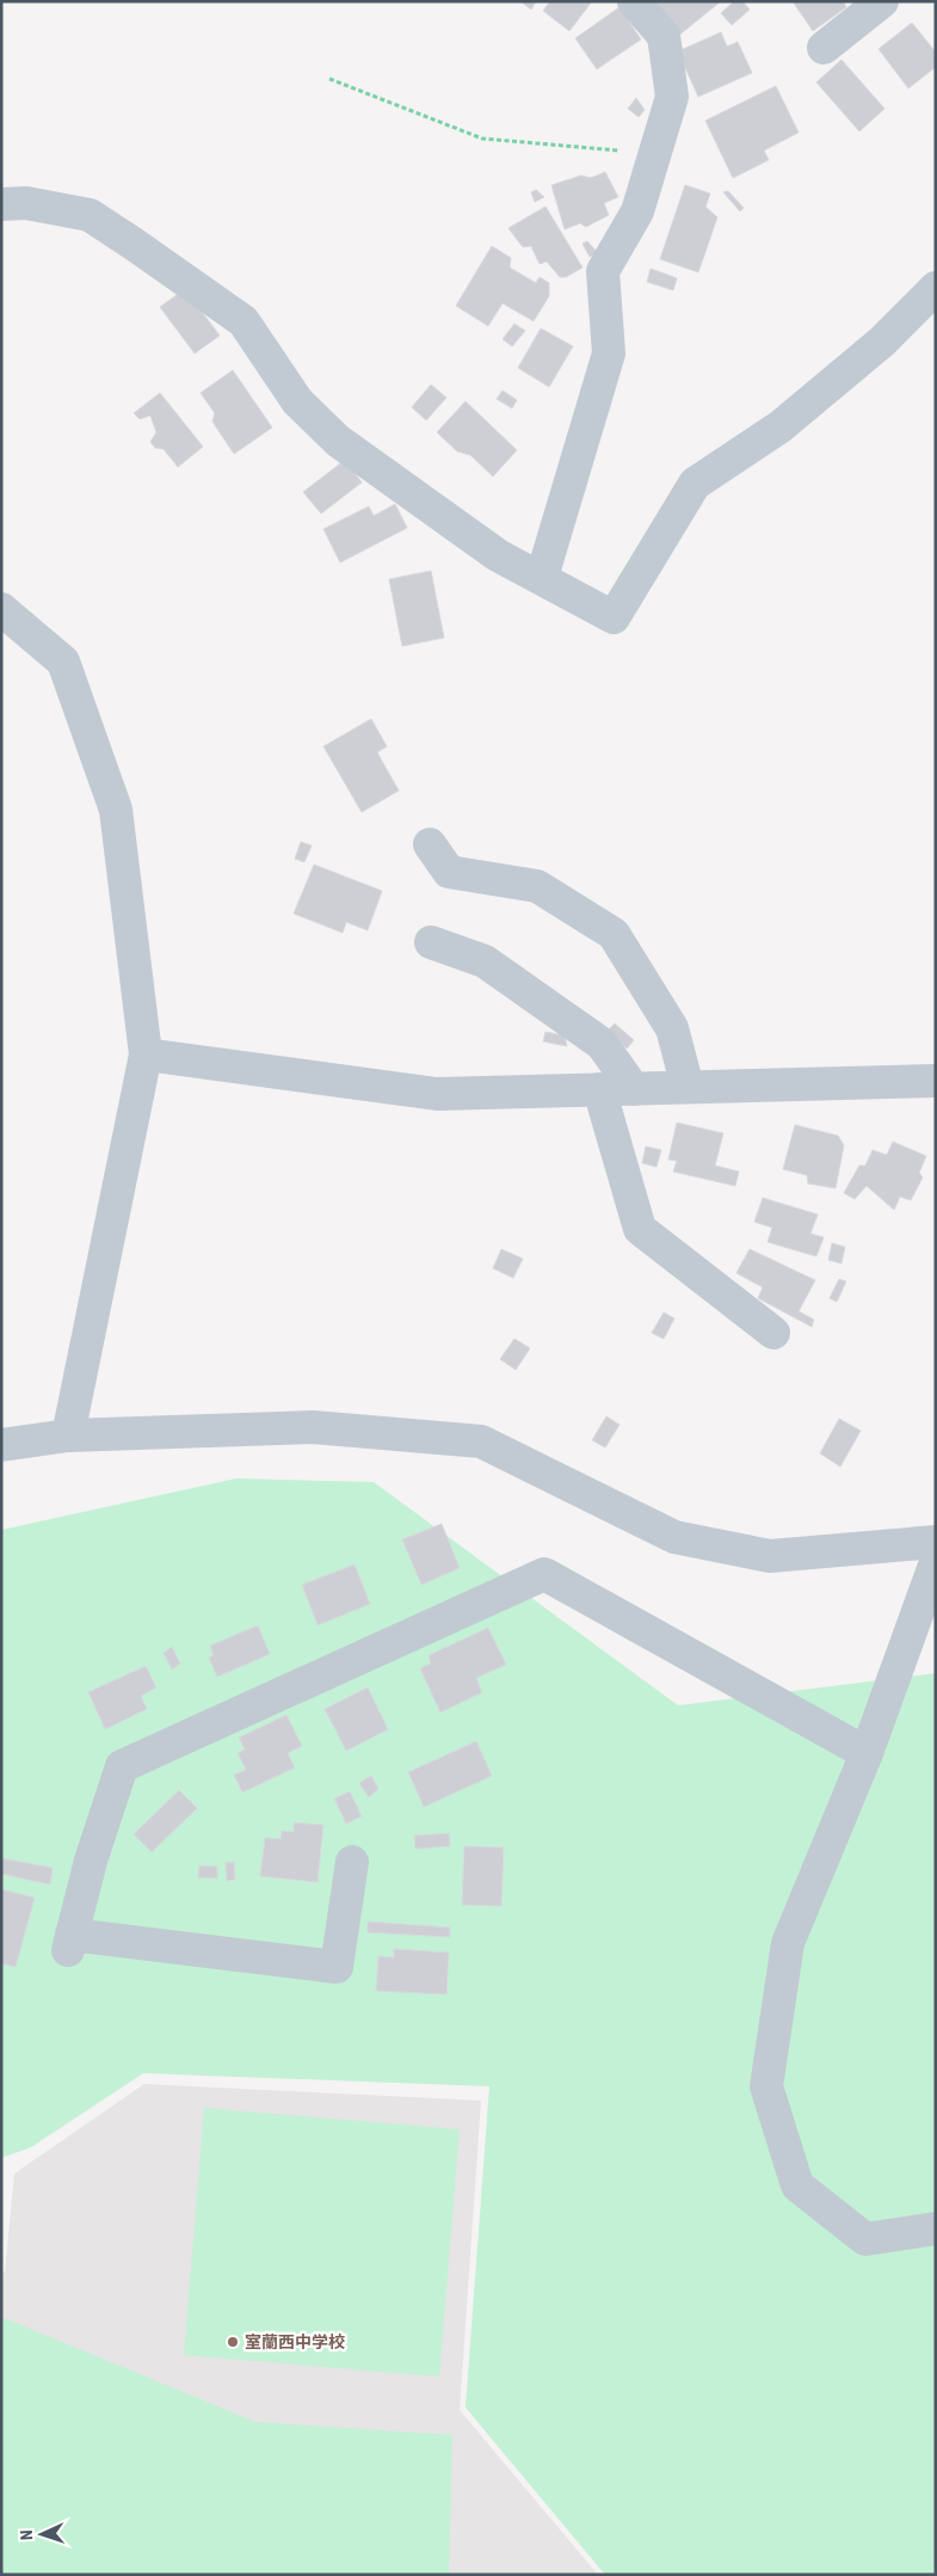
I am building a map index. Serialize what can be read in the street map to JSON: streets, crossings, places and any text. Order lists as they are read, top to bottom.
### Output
{
  "places": ["室蘭西中学校"],
  "north": "left"
}
